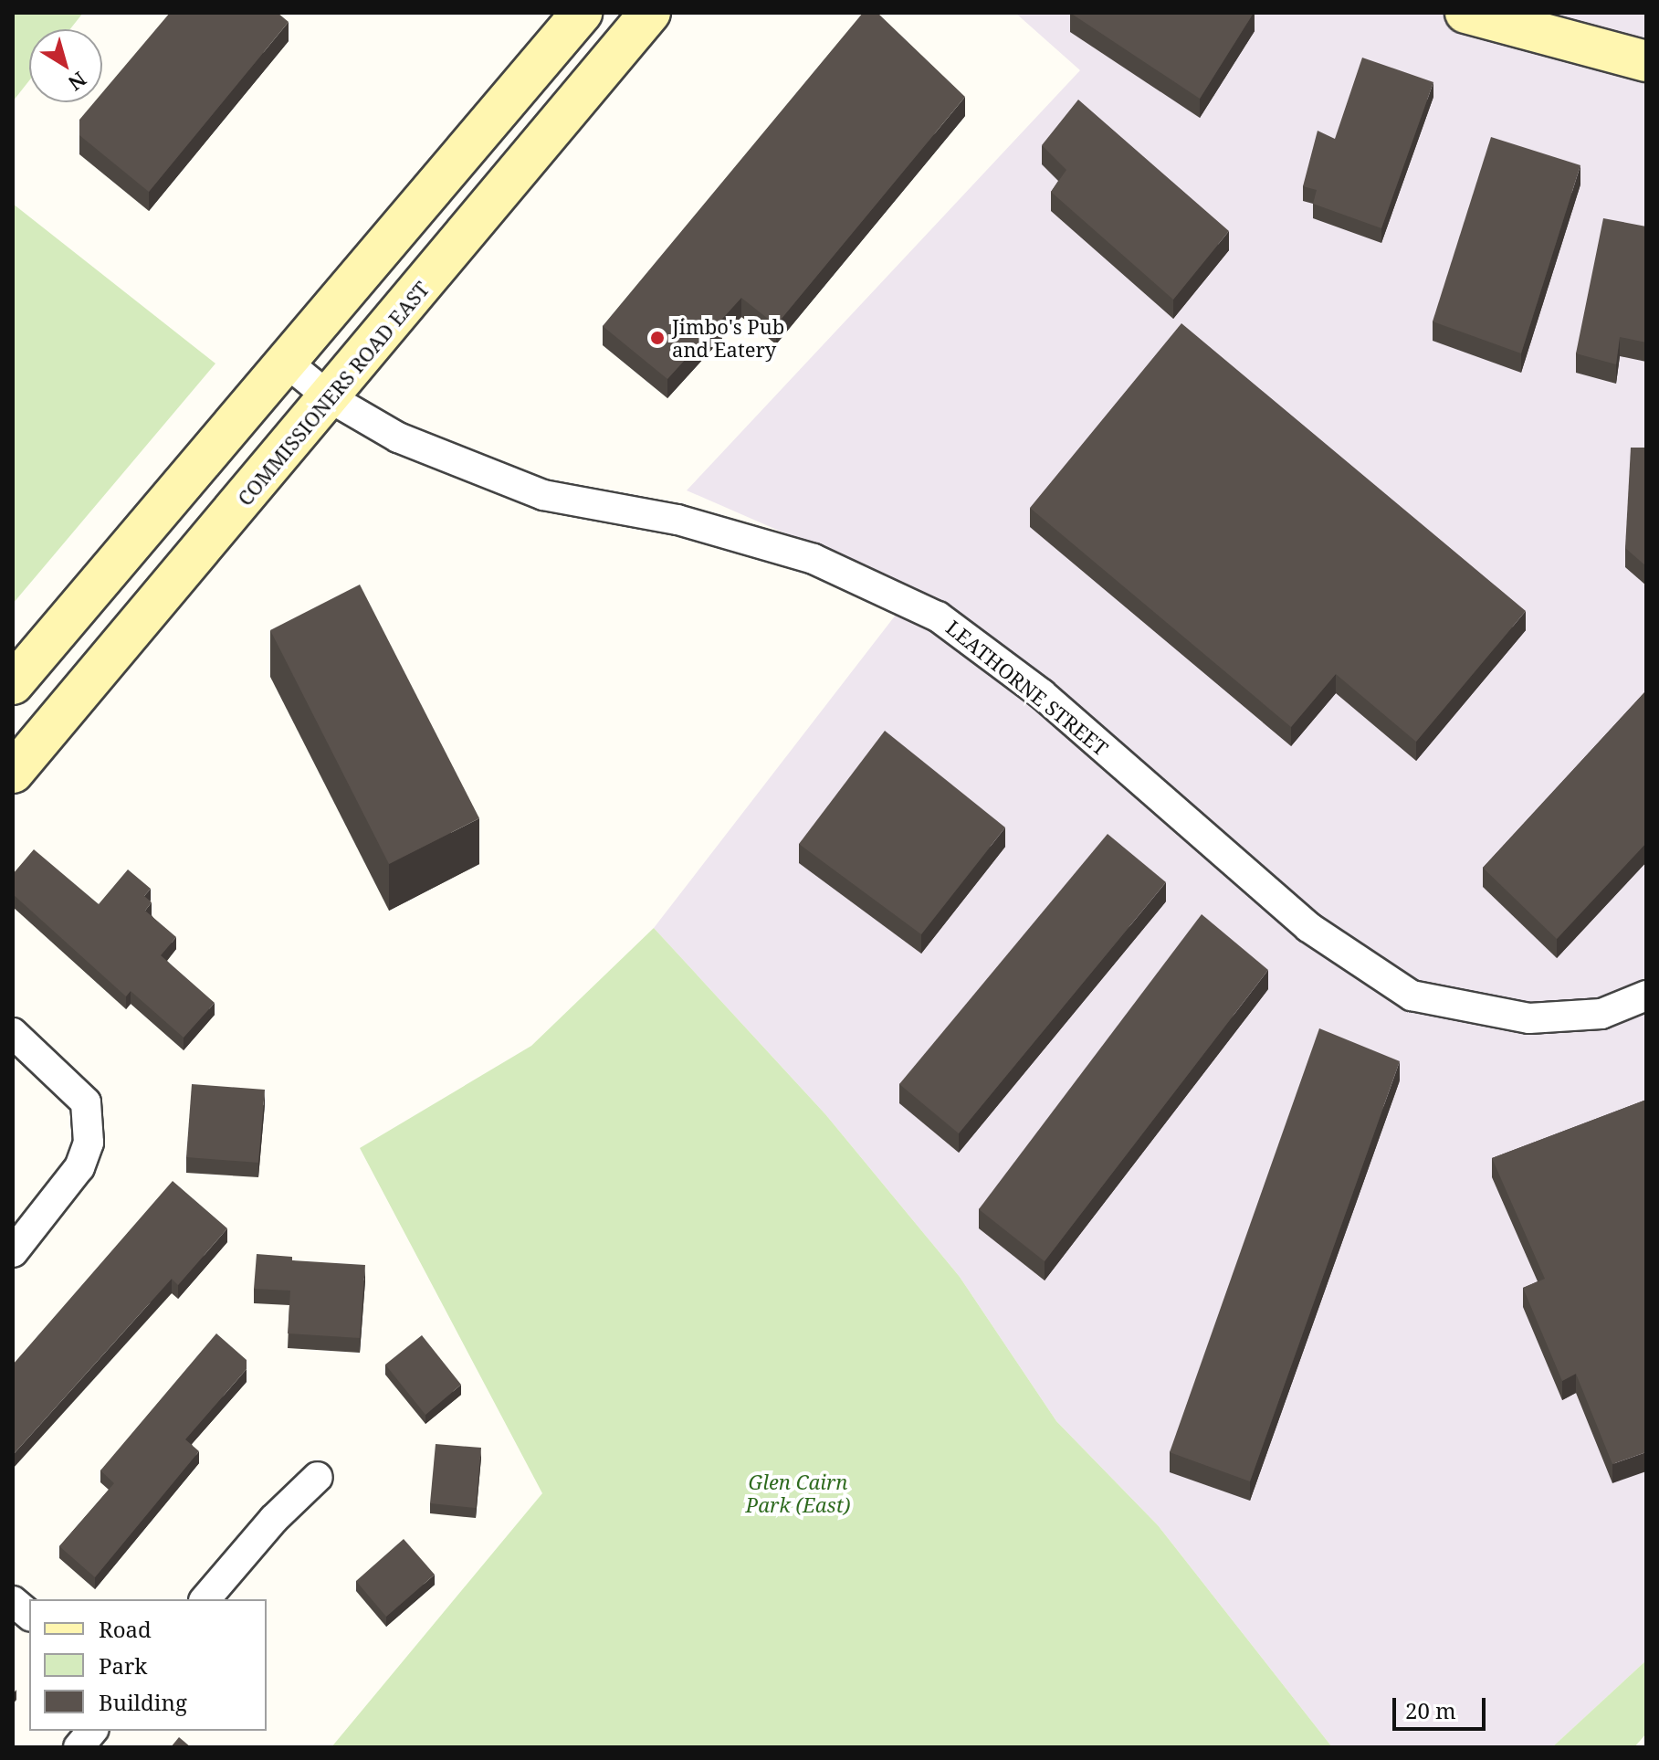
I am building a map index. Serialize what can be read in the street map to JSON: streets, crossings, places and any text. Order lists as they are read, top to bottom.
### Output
{
  "streets": {
    "main road": ["COMMISSIONERS ROAD EAST"],
    "street": ["LEATHORNE STREET"]
  },
  "crossings": [
    ["COMMISSIONERS ROAD EAST", "LEATHORNE STREET"]
  ],
  "parks": ["Glen Cairn Park (East)"],
  "places": ["Jimbo's Pub and Eatery"],
  "legend": ["Road", "Park", "Building"],
  "scale_bar": "20 m",
  "north": "bottom right"
}
